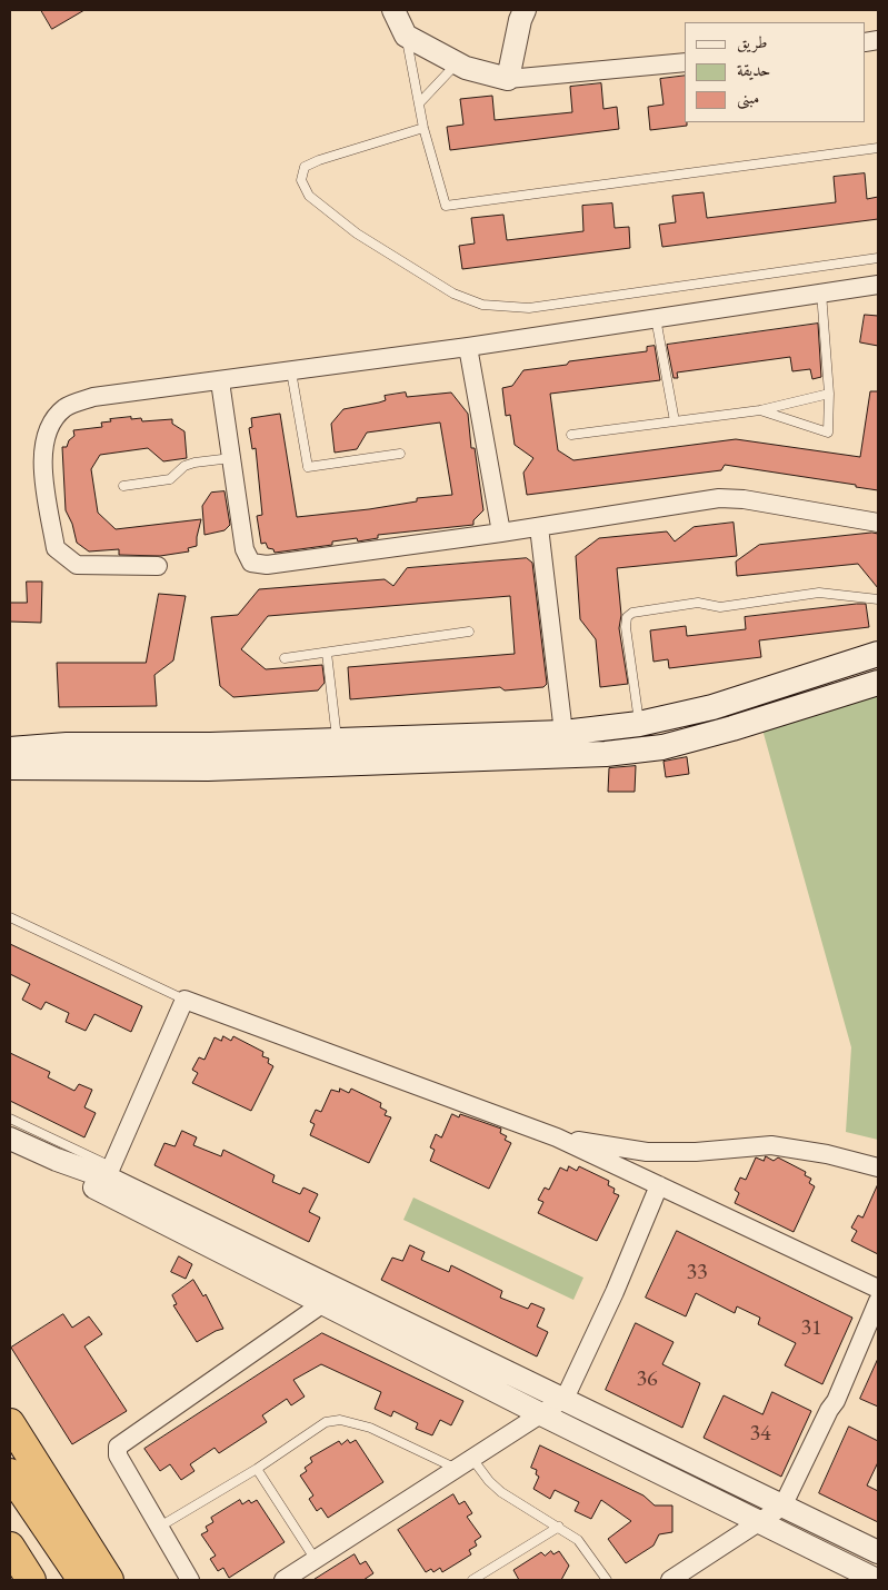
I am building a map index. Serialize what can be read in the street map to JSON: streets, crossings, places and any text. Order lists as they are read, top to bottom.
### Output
{
  "house_numbers": [
    "33",
    "31",
    "36",
    "34"
  ],
  "legend": ["طريق", "حديقة", "مبنى"]
}
